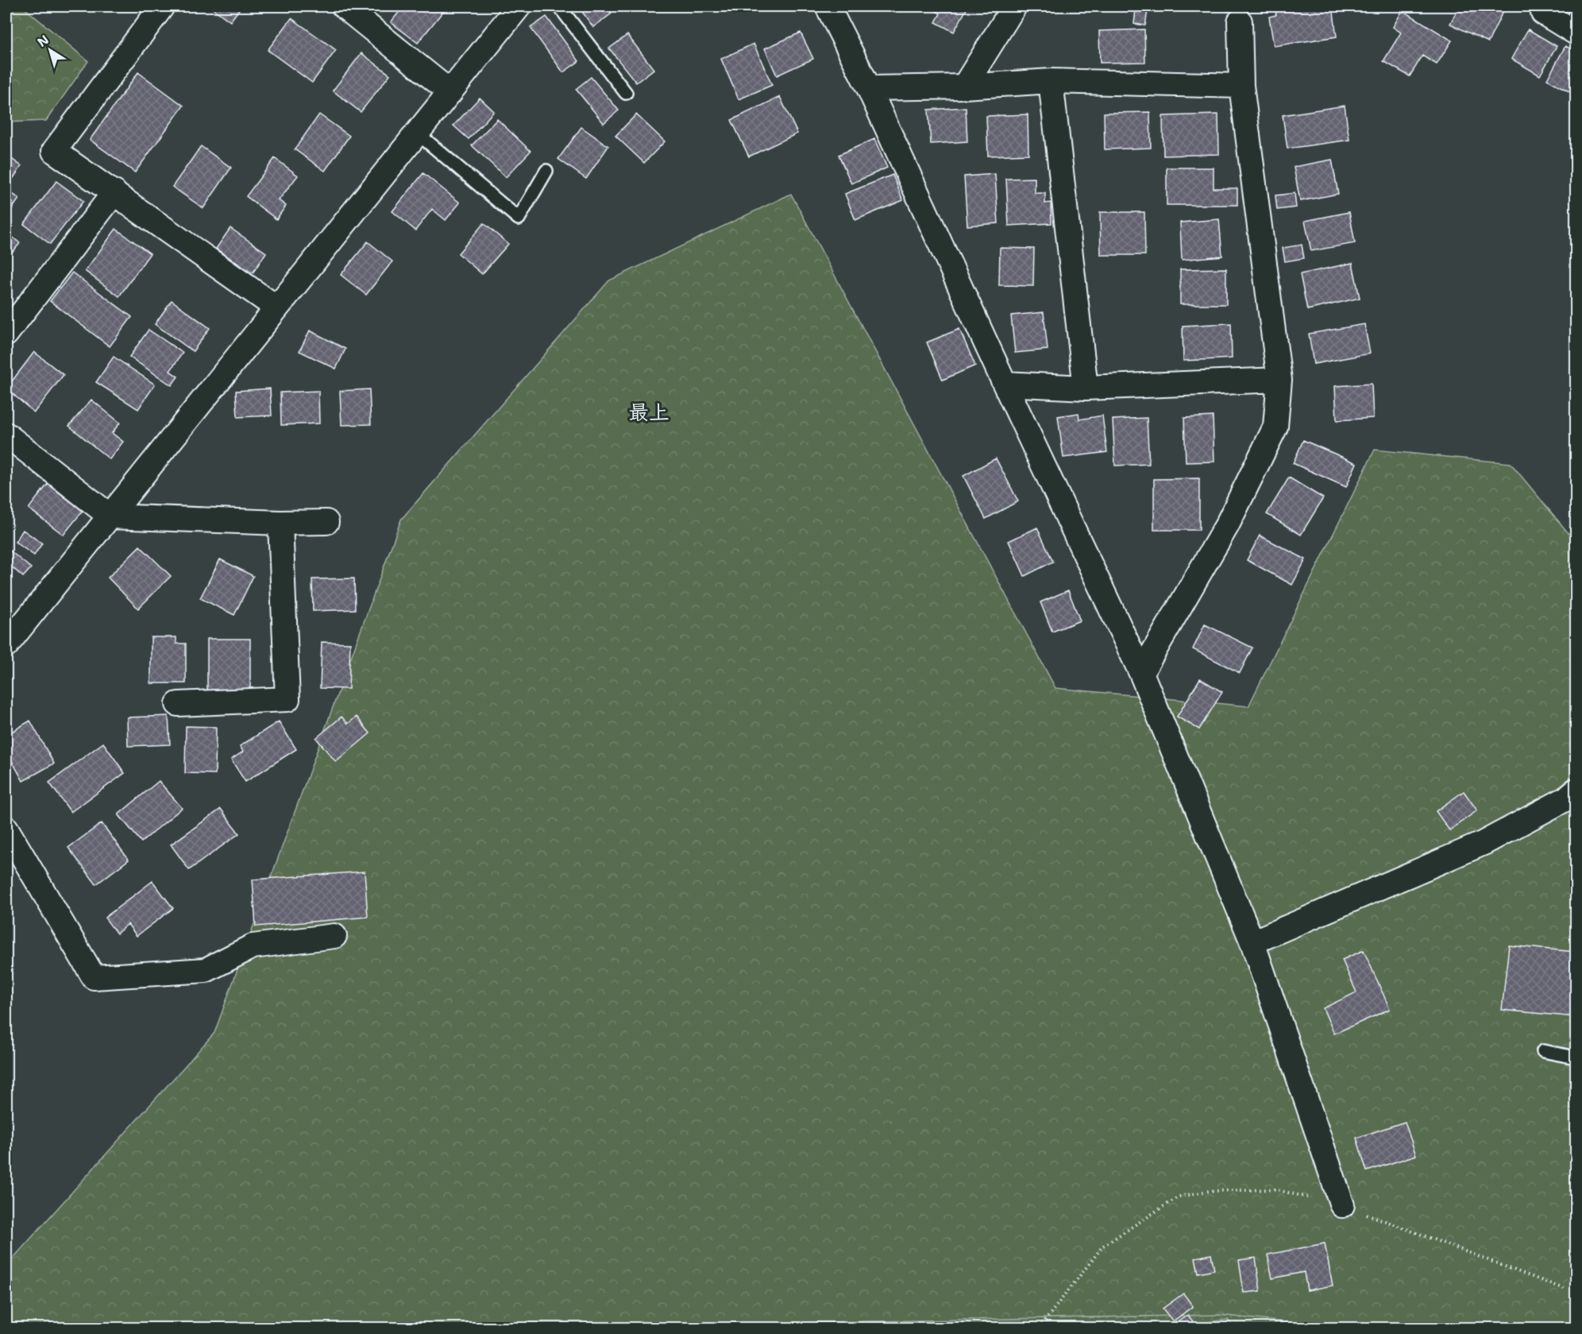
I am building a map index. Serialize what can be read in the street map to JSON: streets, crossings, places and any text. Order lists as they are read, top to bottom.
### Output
{
  "districts": ["最上"],
  "north": "top left"
}
